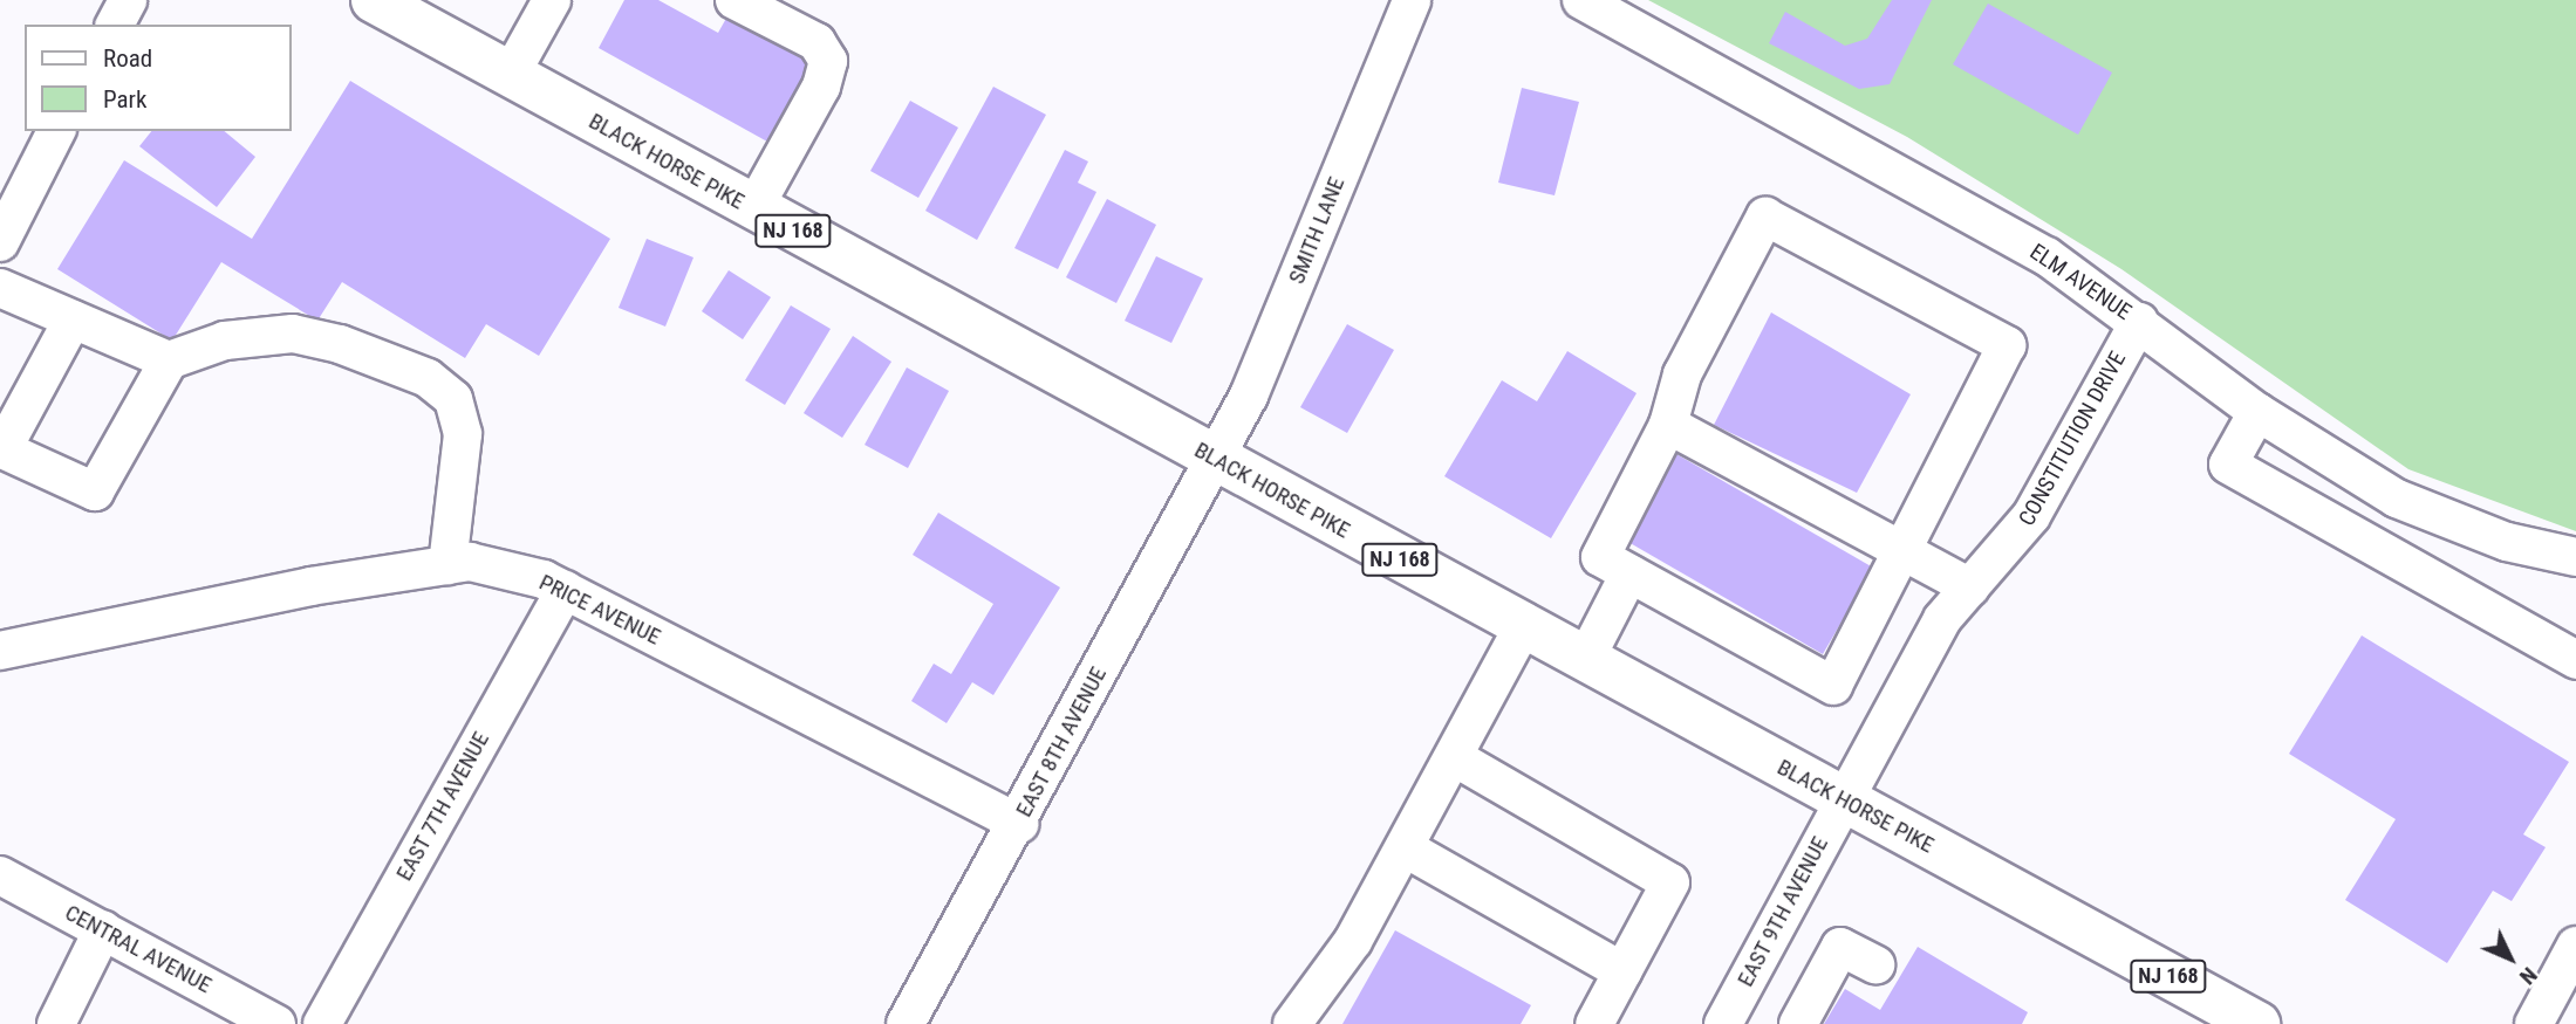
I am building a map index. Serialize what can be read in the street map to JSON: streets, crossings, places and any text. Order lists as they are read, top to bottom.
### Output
{
  "streets": {
    "main road": ["BLACK HORSE PIKE", "NJ 168"],
    "street": [
      "SMITH LANE",
      "ELM AVENUE",
      "CONSTITUTION DRIVE",
      "PRICE AVENUE",
      "EAST 8TH AVENUE",
      "EAST 7TH AVENUE",
      "EAST 9TH AVENUE",
      "CENTRAL AVENUE"
    ]
  },
  "crossings": [
    ["BLACK HORSE PIKE", "SMITH LANE"],
    ["BLACK HORSE PIKE", "CONSTITUTION DRIVE"],
    ["BLACK HORSE PIKE", "EAST 8TH AVENUE"],
    ["BLACK HORSE PIKE", "EAST 9TH AVENUE"],
    ["SMITH LANE", "EAST 8TH AVENUE"],
    ["ELM AVENUE", "CONSTITUTION DRIVE"],
    ["CONSTITUTION DRIVE", "EAST 9TH AVENUE"],
    ["PRICE AVENUE", "EAST 8TH AVENUE"],
    ["PRICE AVENUE", "EAST 7TH AVENUE"]
  ],
  "legend": ["Road", "Park"],
  "north": "bottom right"
}
